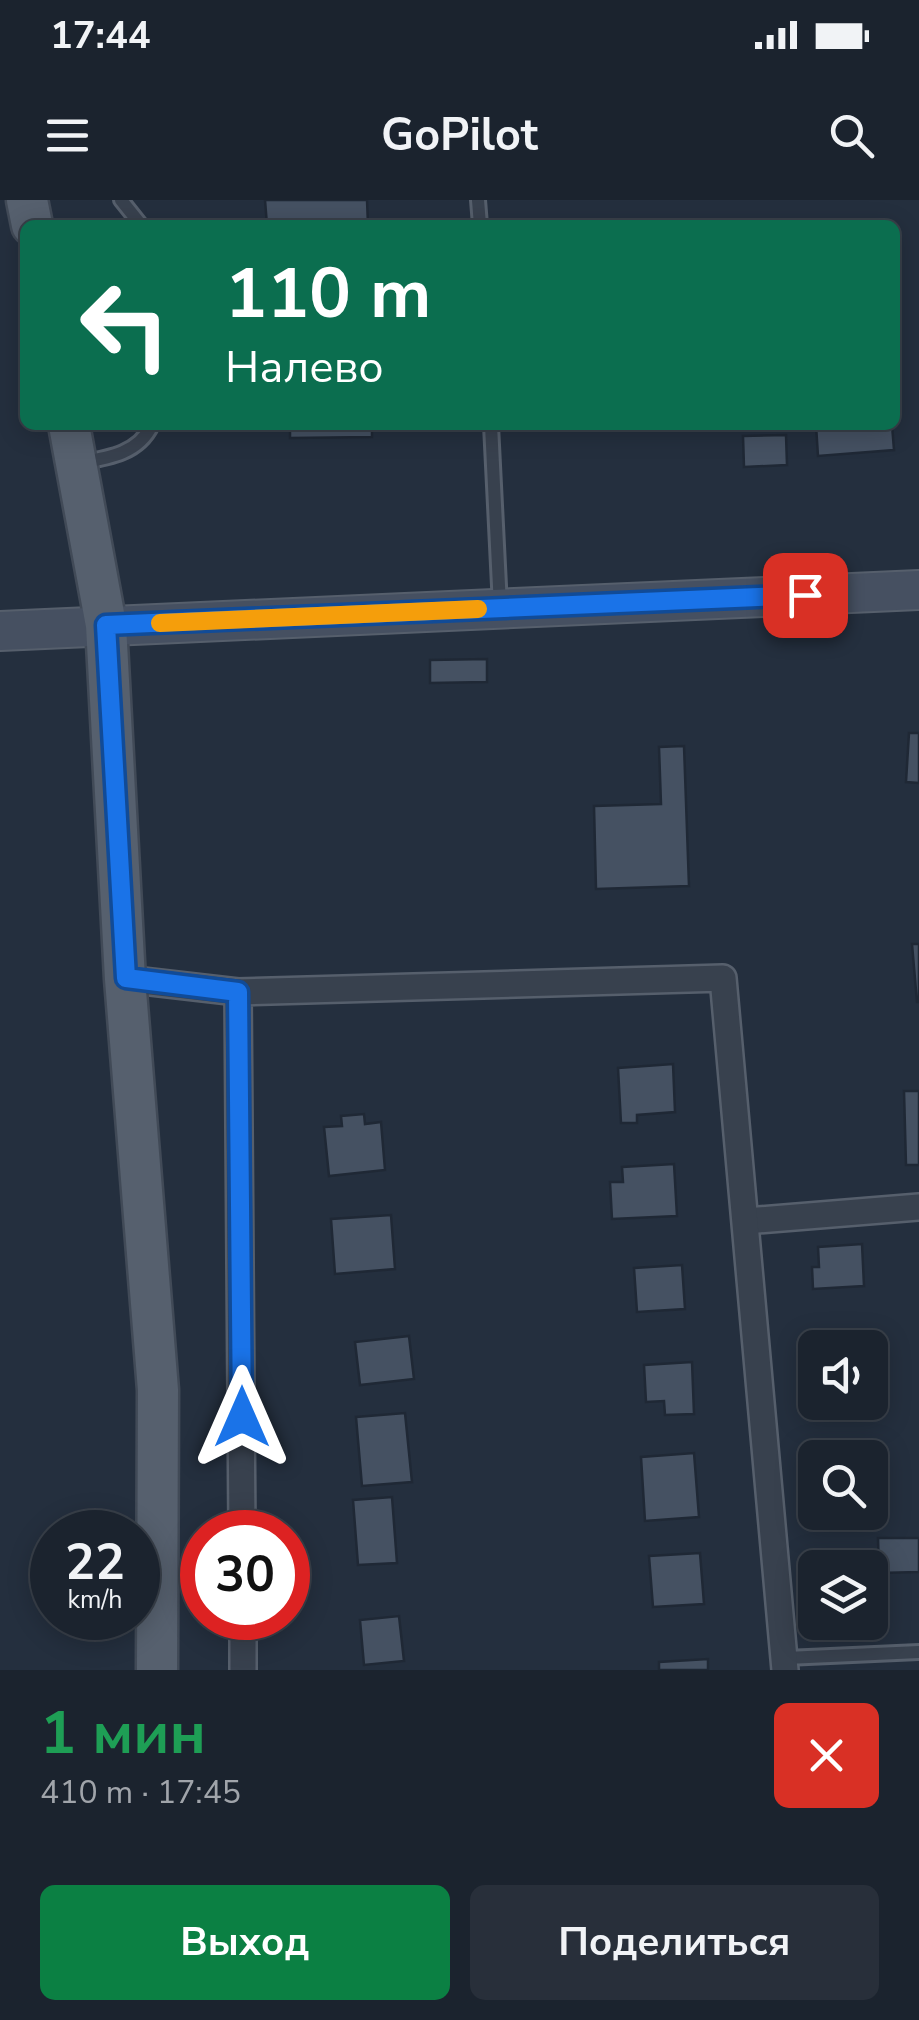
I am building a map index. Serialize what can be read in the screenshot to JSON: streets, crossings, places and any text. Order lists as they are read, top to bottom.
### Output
{
  "page": {
    "status": "17:44",
    "header": "GoPilot",
    "turn": ["110 m", "Налево"],
    "speed": "22 km/h",
    "limit": "30",
    "heading": ["1 мин", "410 m · 17:45"],
    "buttons": ["Выход", "Поделиться"]
  }
}
